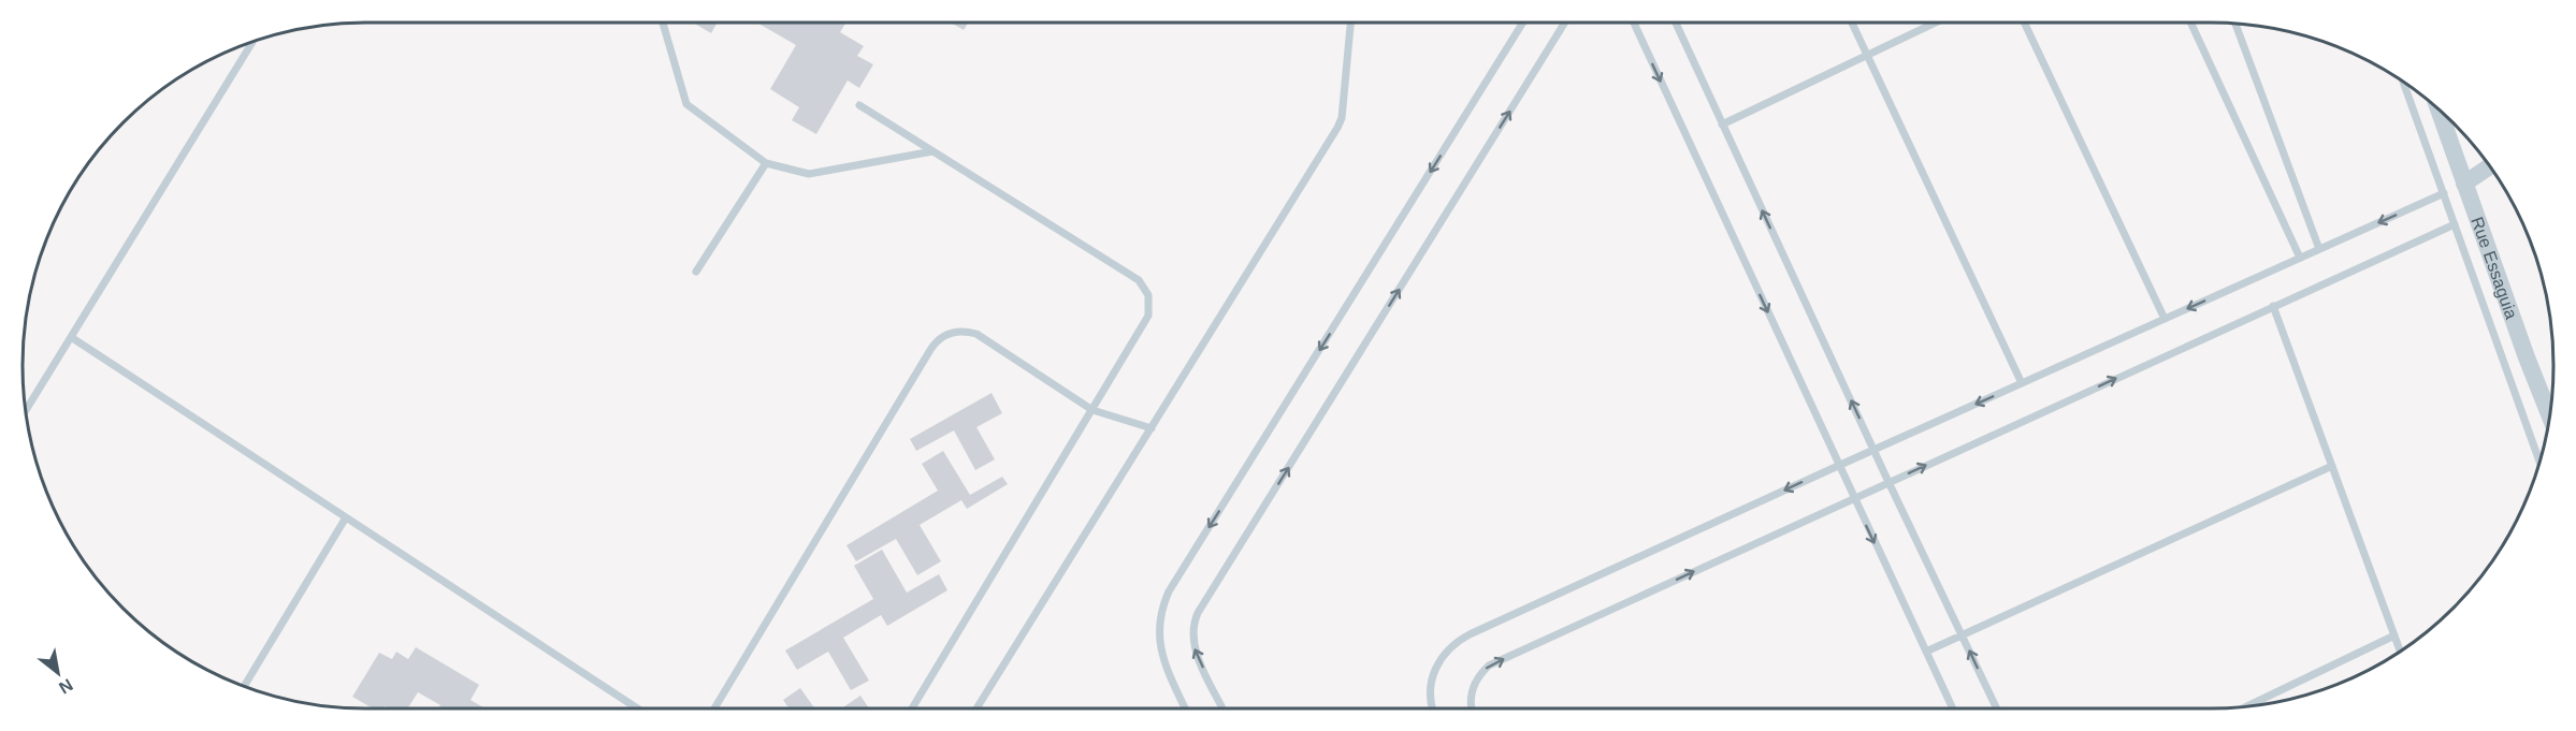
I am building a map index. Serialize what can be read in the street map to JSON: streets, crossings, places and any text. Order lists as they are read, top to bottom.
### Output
{
  "streets": {
    "street": ["Rue Essaguia"]
  },
  "north": "bottom right"
}
